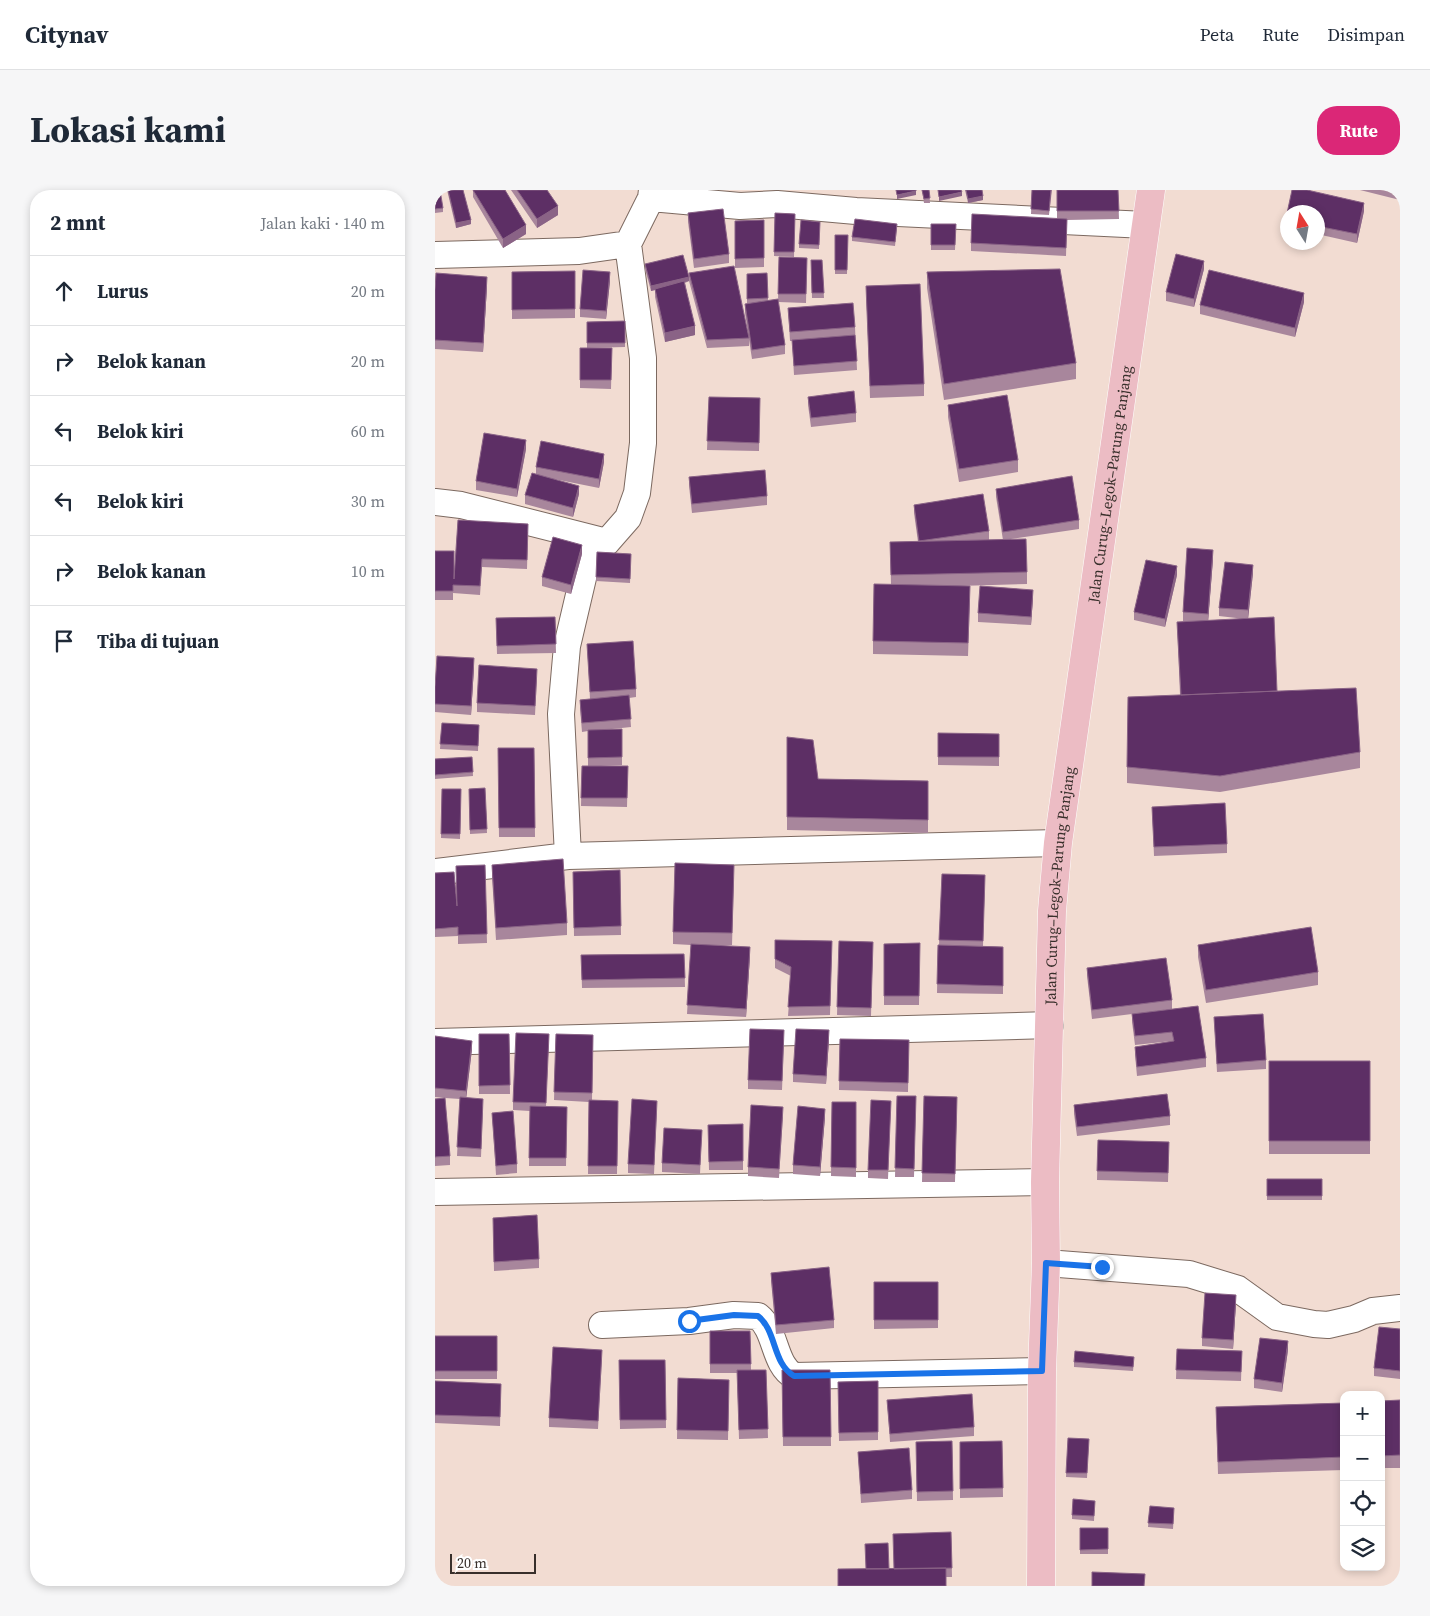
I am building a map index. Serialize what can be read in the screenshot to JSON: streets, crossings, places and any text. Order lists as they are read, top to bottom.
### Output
{
  "streets": {
    "main road": ["Jalan Curug–Legok–Parung Panjang"]
  },
  "scale_bar": "20 m",
  "north": "top",
  "page": {
    "header": "Citynav",
    "nav": ["Peta", "Rute", "Disimpan"],
    "title": "Lokasi kami",
    "buttons": "Rute",
    "heading": ["2 mnt", "Jalan kaki · 140 m"],
    "list": [
      ["Lurus", "20 m"],
      ["Belok kanan", "20 m"],
      ["Belok kiri", "60 m"],
      ["Belok kiri", "30 m"],
      ["Belok kanan", "10 m"],
      "Tiba di tujuan"
    ],
    "map_buttons": ["+", "−"],
    "scale": "20 m"
  }
}
